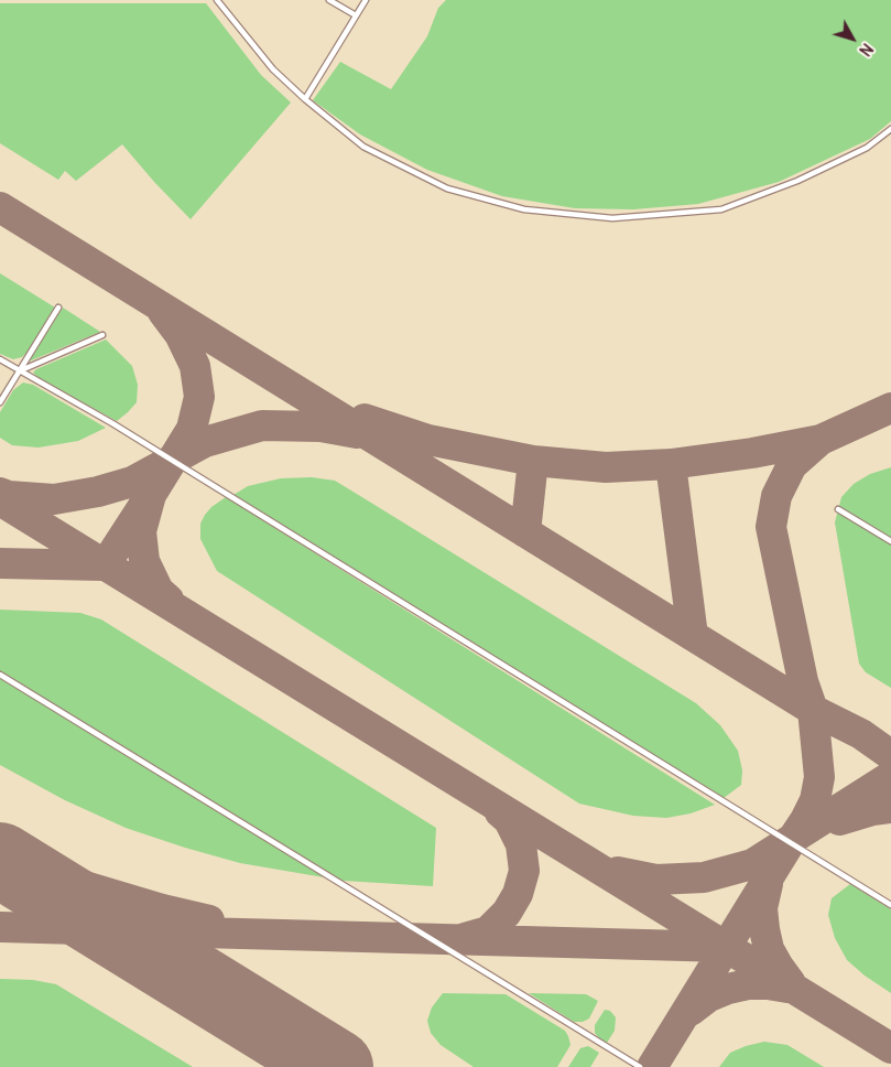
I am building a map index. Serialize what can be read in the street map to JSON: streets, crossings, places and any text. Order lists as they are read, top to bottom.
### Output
{
  "north": "bottom right"
}
